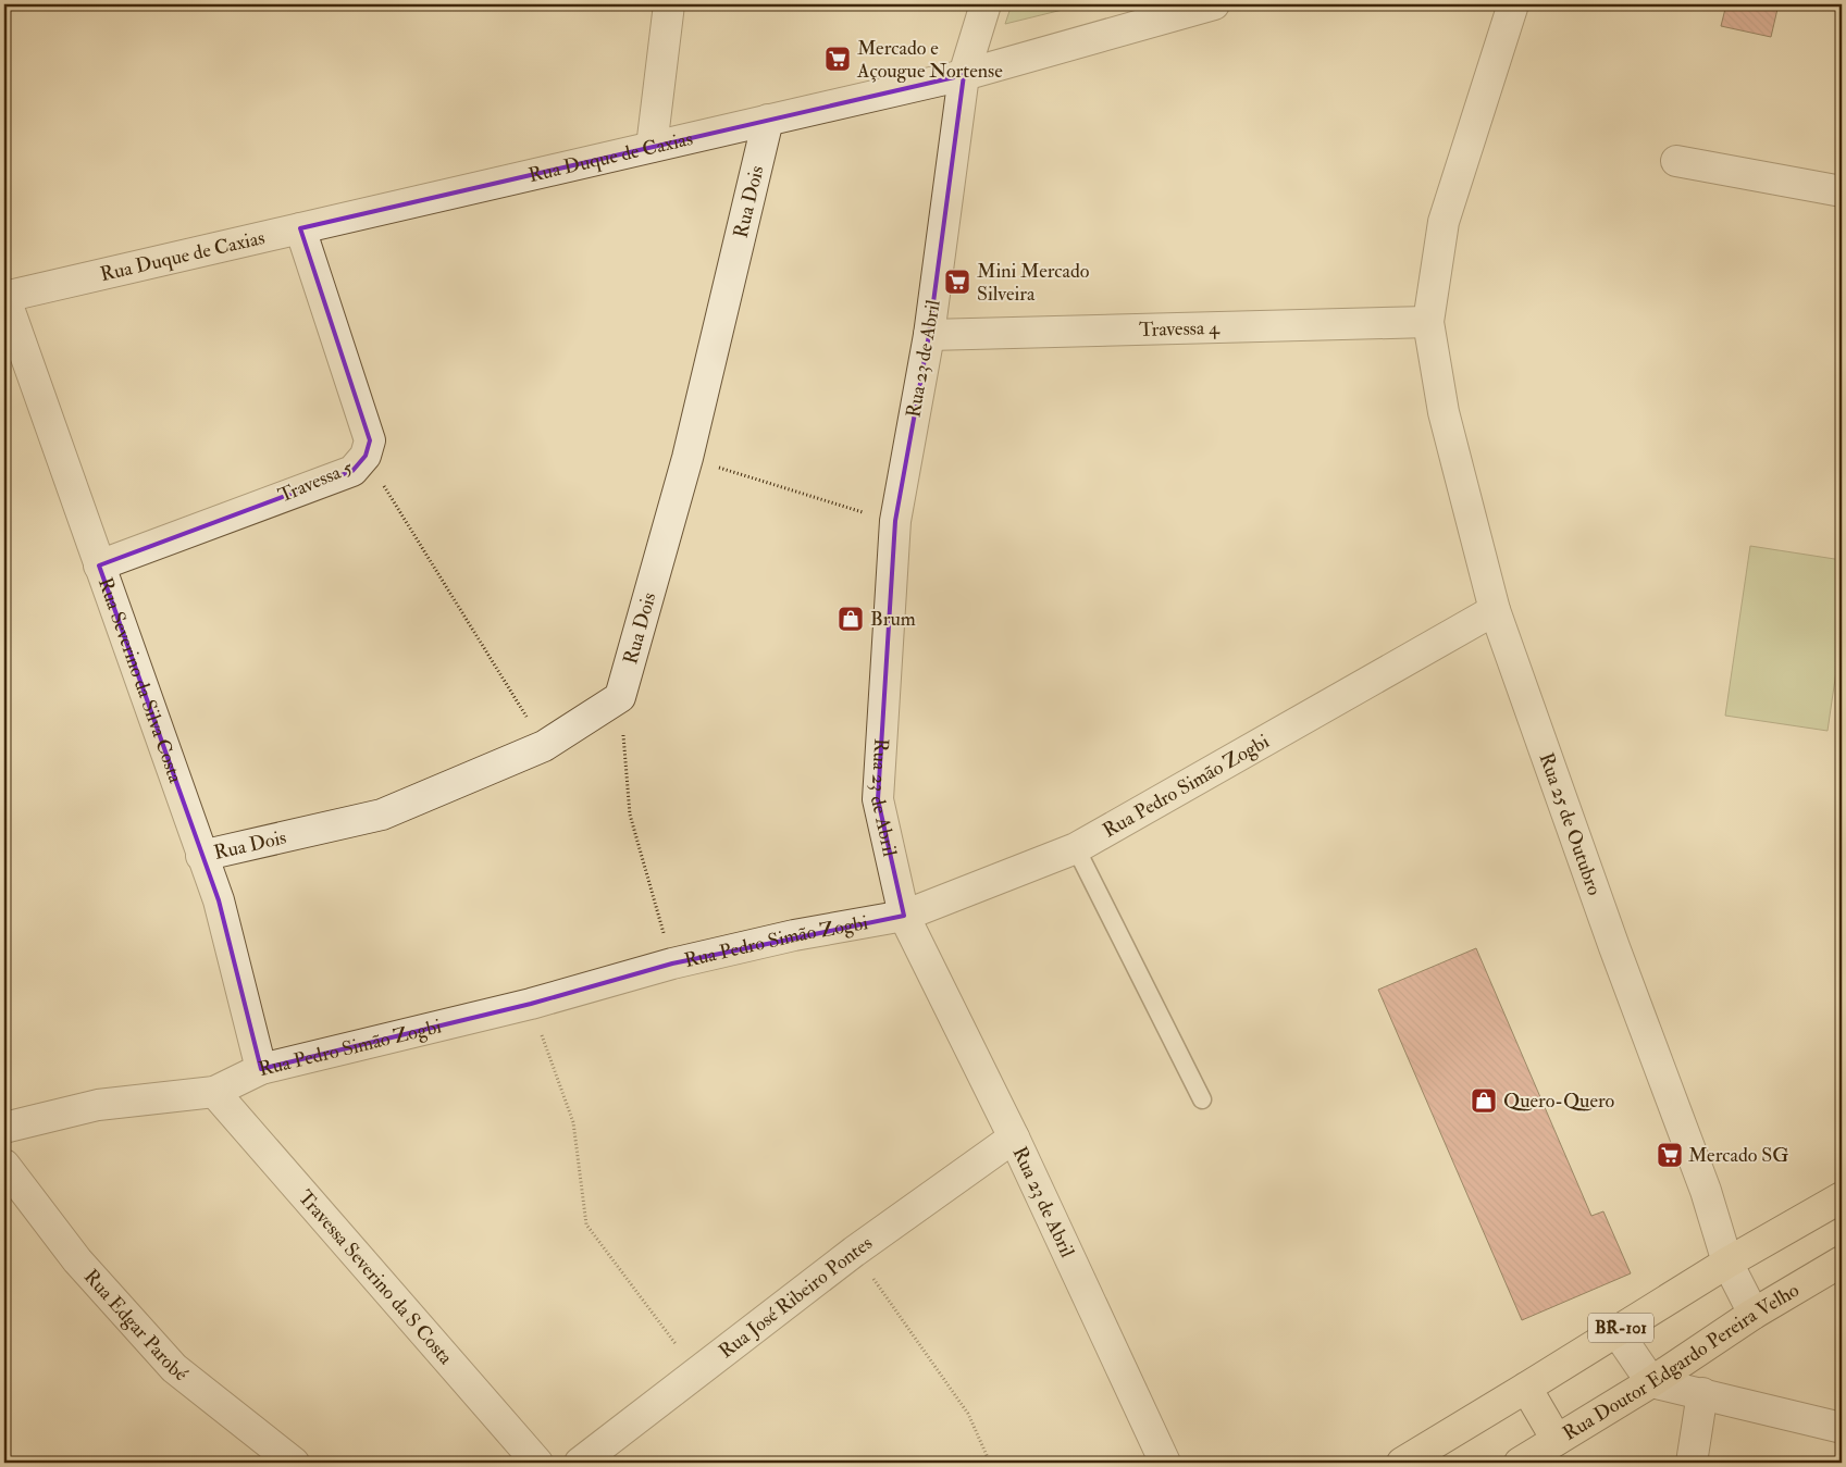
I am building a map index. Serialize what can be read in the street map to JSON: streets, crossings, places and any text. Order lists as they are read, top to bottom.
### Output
{
  "streets": {
    "main road": ["BR-101", "Rua Doutor Edgardo Pereira Velho"],
    "street": [
      "Rua Duque de Caxias",
      "Rua Dois",
      "Travessa 4",
      "Rua 23 de Abril",
      "Travessa 5",
      "Rua Severino da Silva Costa",
      "Rua Pedro Simão Zogbi",
      "Rua 25 de Outubro",
      "Travessa Severino da S Costa",
      "Rua José Ribeiro Pontes",
      "Rua Edgar Parobé"
    ]
  },
  "crossings": [
    ["Rua Duque de Caxias", "Rua Dois"],
    ["Rua Duque de Caxias", "Rua 23 de Abril"],
    ["Rua Duque de Caxias", "Travessa 5"],
    ["Rua Duque de Caxias", "Rua Severino da Silva Costa"],
    ["Rua Dois", "Rua Severino da Silva Costa"],
    ["Travessa 4", "Rua 23 de Abril"],
    ["Travessa 4", "Rua 25 de Outubro"],
    ["Rua 23 de Abril", "Rua Pedro Simão Zogbi"],
    ["Rua 23 de Abril", "Rua José Ribeiro Pontes"],
    ["Travessa 5", "Rua Severino da Silva Costa"],
    ["Rua Severino da Silva Costa", "Rua Pedro Simão Zogbi"],
    ["Rua Pedro Simão Zogbi", "Rua 25 de Outubro"],
    ["Rua Pedro Simão Zogbi", "Travessa Severino da S Costa"],
    ["Rua 25 de Outubro", "BR-101"],
    ["Rua 25 de Outubro", "Rua Doutor Edgardo Pereira Velho"]
  ],
  "places": {
    "supermarket": ["Mercado e Açougue Nortense", "Mini Mercado Silveira", "Mercado SG"],
    "shop": ["Brum", "Quero-Quero"]
  }
}
